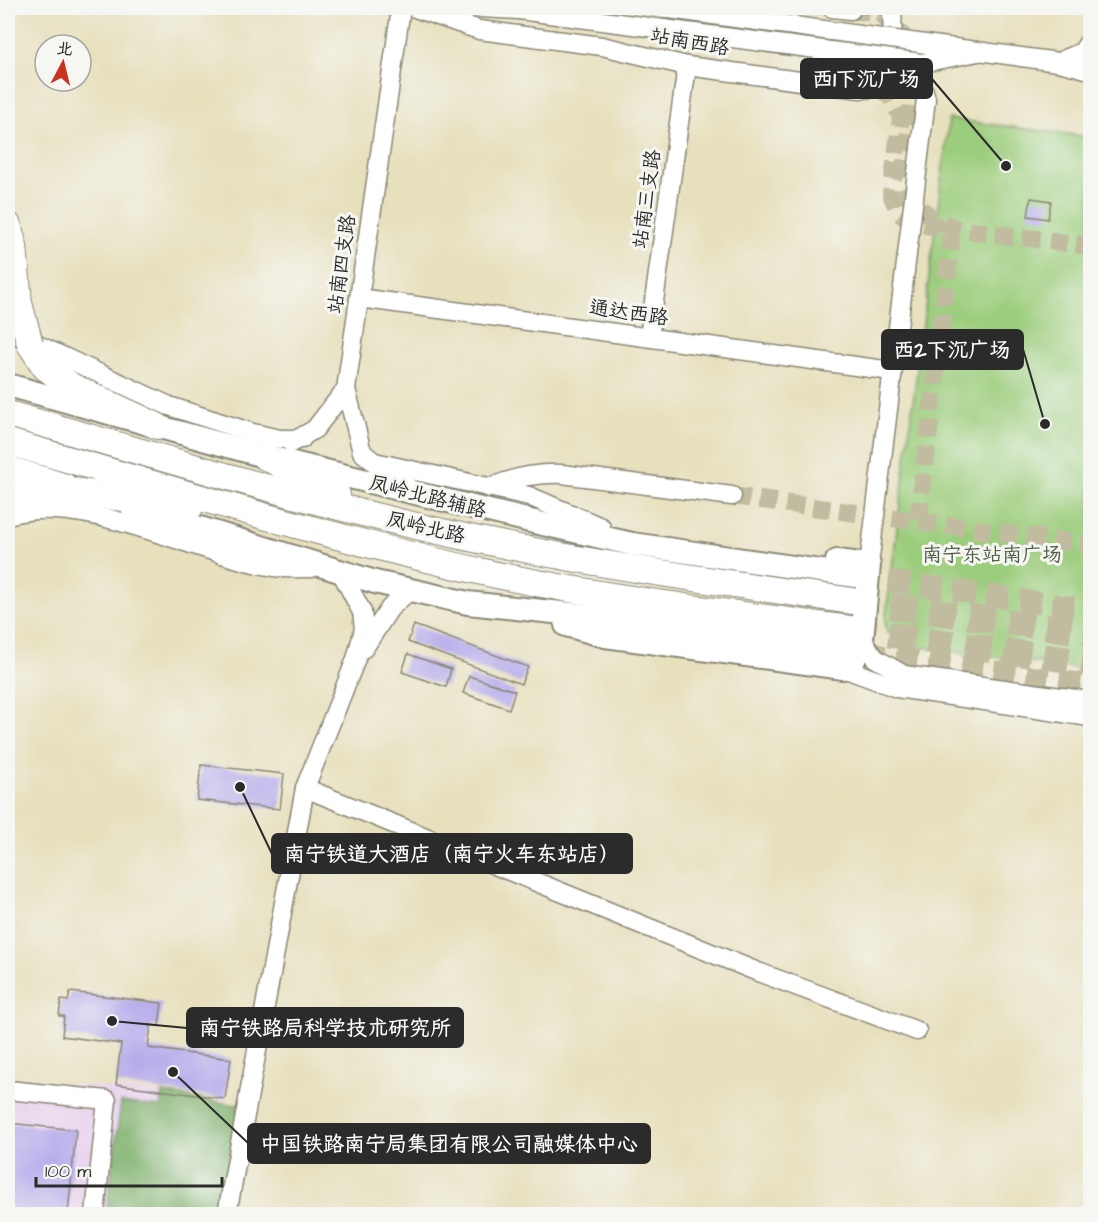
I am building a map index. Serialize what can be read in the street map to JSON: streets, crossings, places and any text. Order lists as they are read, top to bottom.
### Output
{
  "streets": {
    "highway": ["凤岭北路"],
    "main road": ["凤岭北路辅路"],
    "street": [
      "站南西路",
      "站南三支路",
      "站南四支路",
      "通达西路"
    ]
  },
  "crossings": [
    ["站南西路", "站南三支路"],
    ["站南西路", "通达西路"],
    ["站南三支路", "通达西路"],
    ["站南四支路", "通达西路"],
    ["站南四支路", "凤岭北路辅路"],
    ["凤岭北路辅路", "凤岭北路"]
  ],
  "parks": ["南宁东站南广场"],
  "places": [
    "西1下沉广场",
    "西2下沉广场",
    "南宁铁道大酒店（南宁火车东站店）",
    "南宁铁路局科学技术研究所",
    "中国铁路南宁局集团有限公司融媒体中心"
  ],
  "scale_bar": "100 m",
  "north": "top"
}
